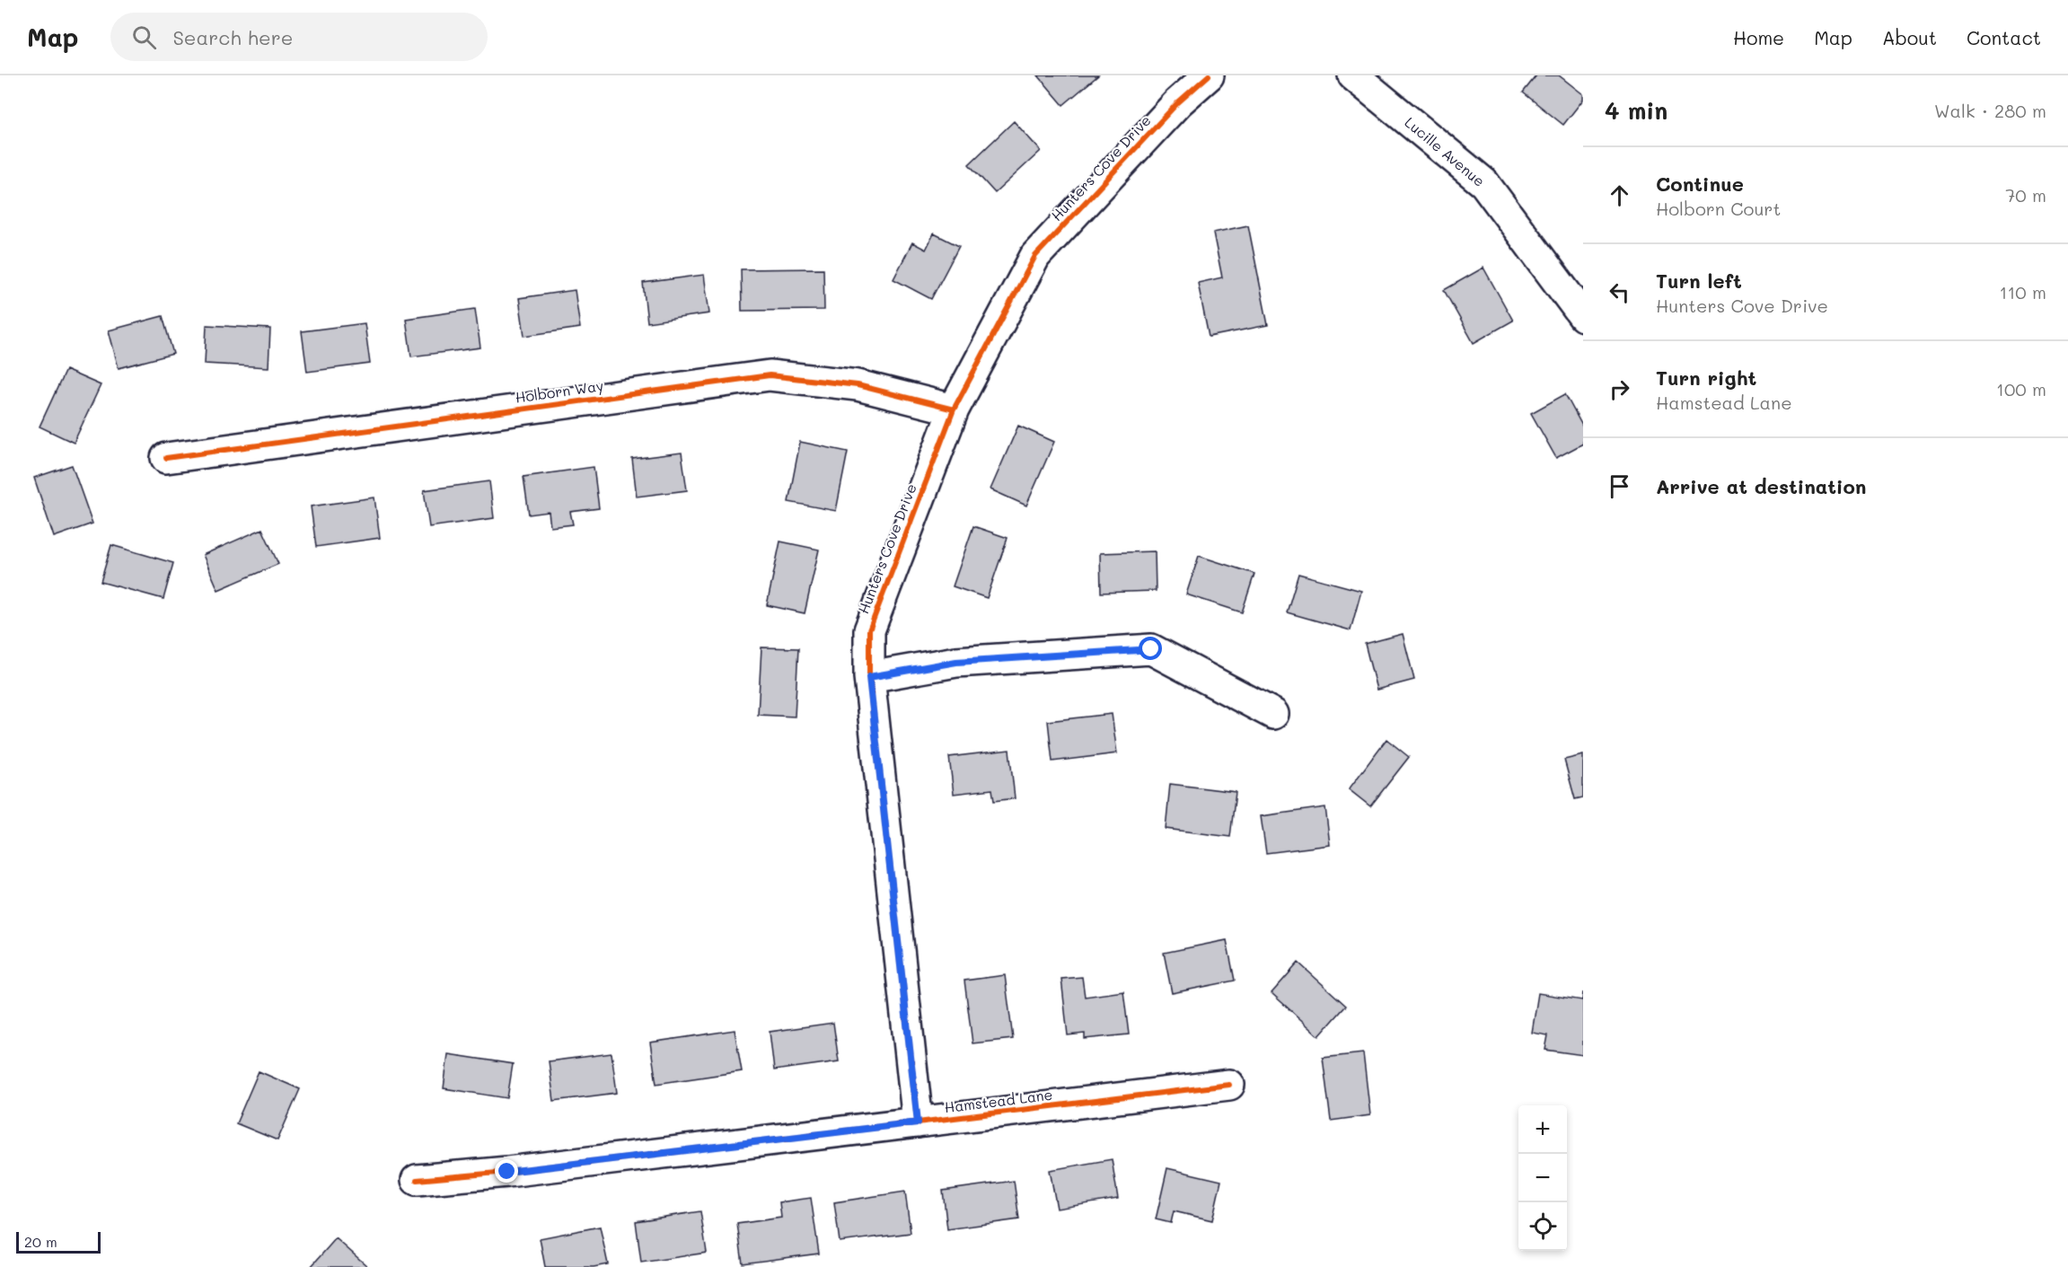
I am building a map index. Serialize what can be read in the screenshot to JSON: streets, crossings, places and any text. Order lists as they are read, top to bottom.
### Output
{
  "streets": {
    "street": [
      "Lucille Avenue",
      "Hunters Cove Drive",
      "Holborn Way",
      "Hamstead Lane"
    ]
  },
  "crossings": [
    ["Hunters Cove Drive", "Holborn Way"],
    ["Hunters Cove Drive", "Hamstead Lane"]
  ],
  "scale_bar": "20 m",
  "page": {
    "header": "Map",
    "search": "Search here",
    "nav": [
      "Home",
      "Map",
      "About",
      "Contact"
    ],
    "heading": ["4 min", "Walk · 280 m"],
    "list": [
      ["Continue", "Holborn Court", "70 m"],
      ["Turn left", "Hunters Cove Drive", "110 m"],
      ["Turn right", "Hamstead Lane", "100 m"],
      "Arrive at destination"
    ],
    "map_buttons": ["+", "−"],
    "scale": "20 m"
  }
}
